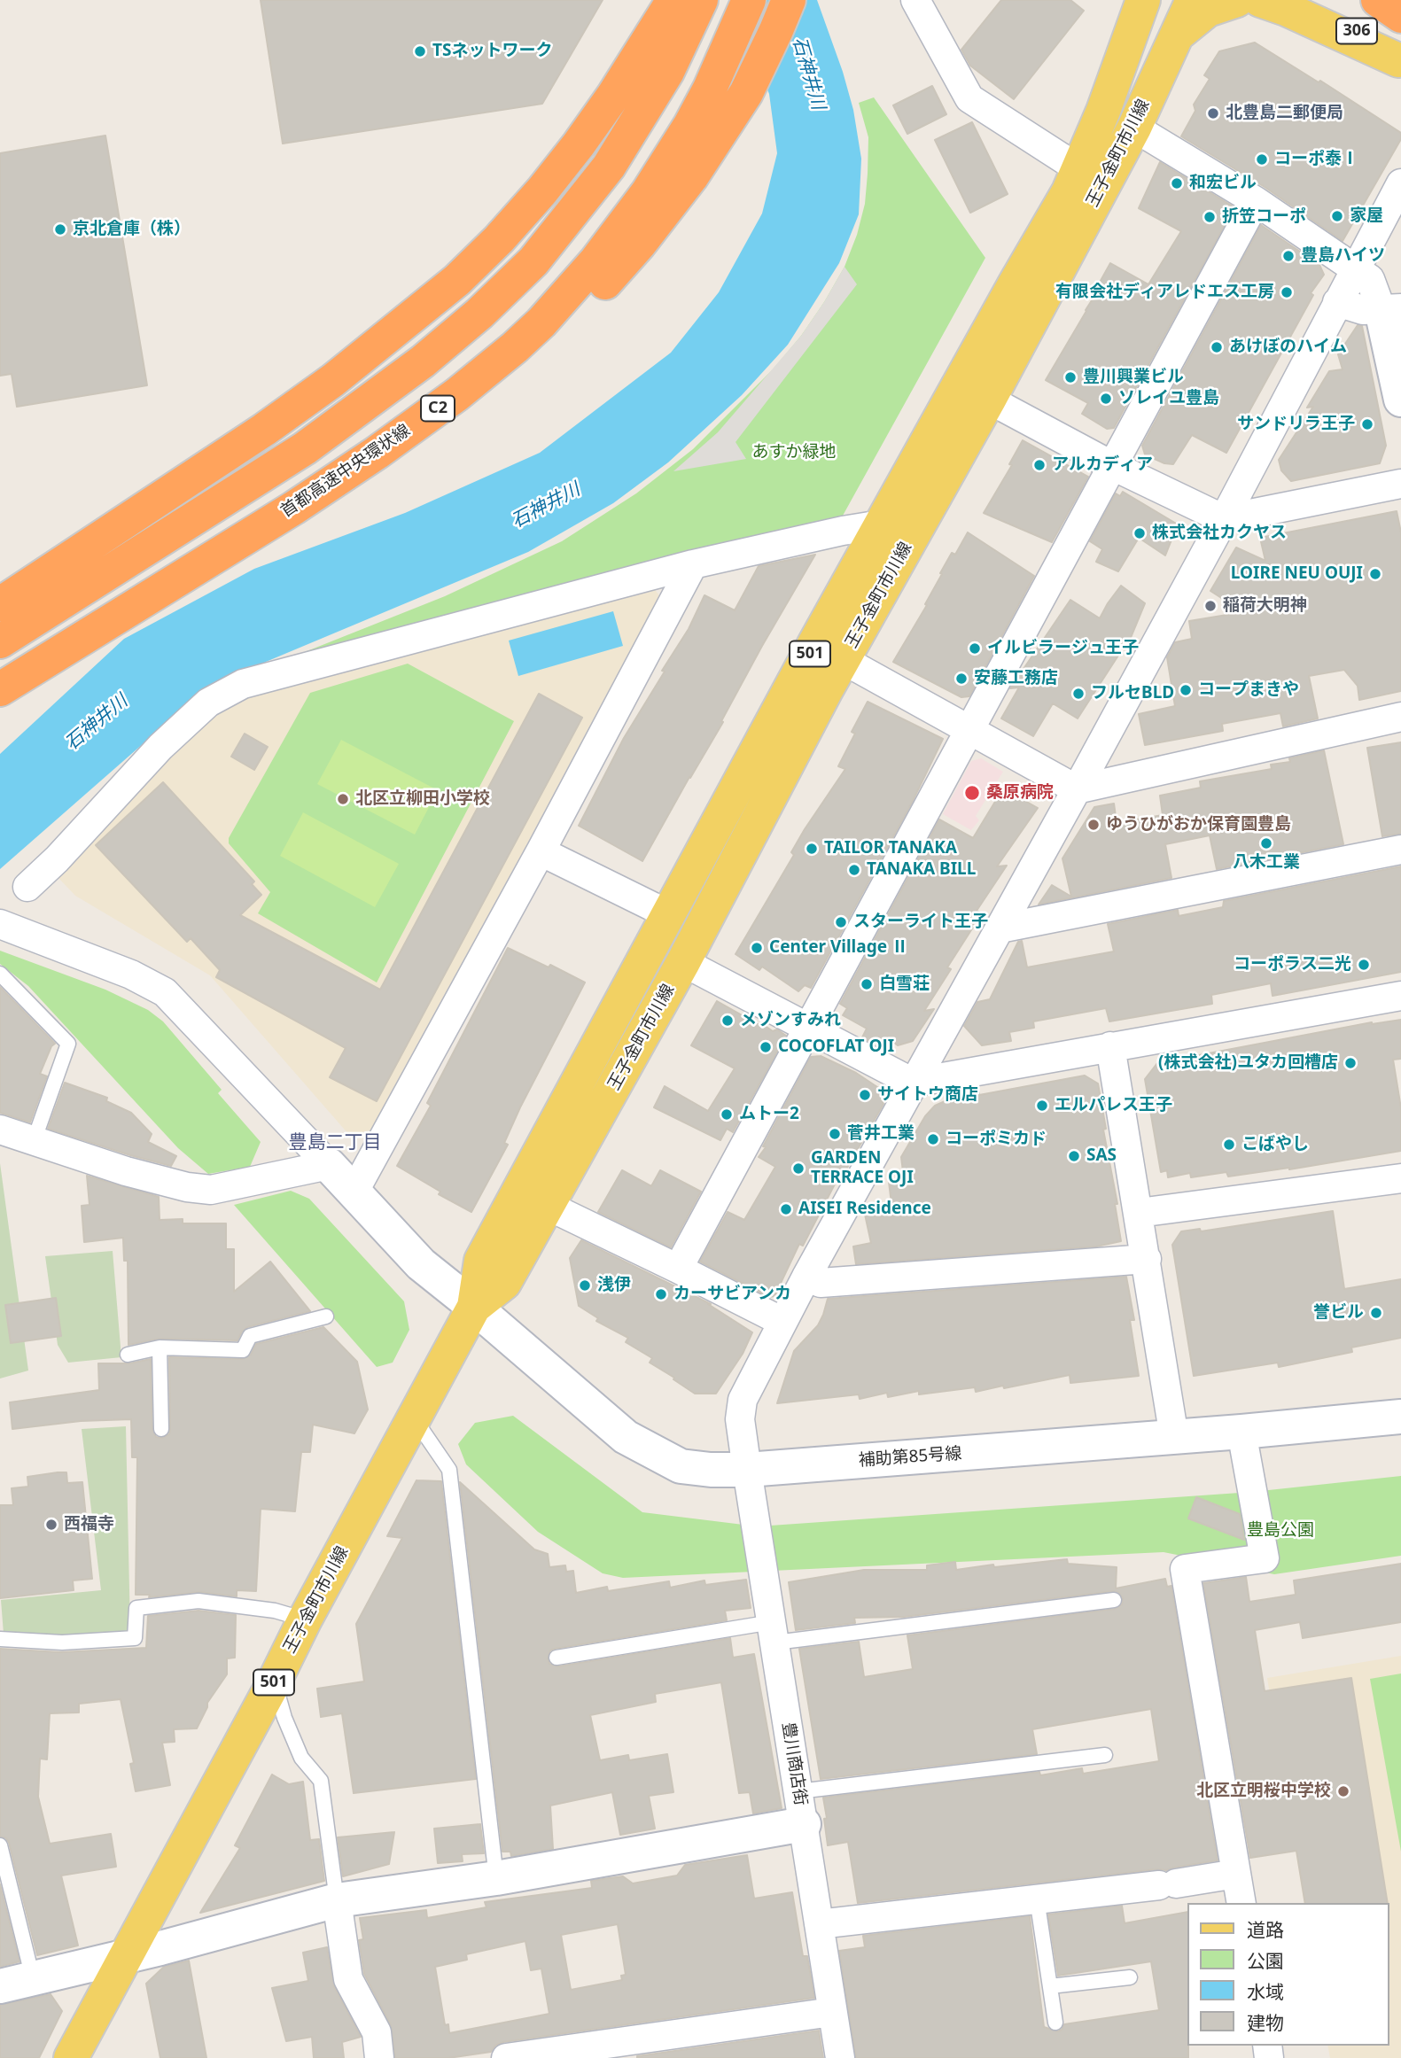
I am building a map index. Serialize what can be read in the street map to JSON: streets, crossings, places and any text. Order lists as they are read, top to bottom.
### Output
{
  "streets": {
    "highway": ["C2", "首都高速中央環状線"],
    "main road": ["306", "王子金町市川線", "501"],
    "street": ["補助第85号線", "豊川商店街"]
  },
  "crossings": [
    ["王子金町市川線", "補助第85号線"],
    ["C2", "首都高速中央環状線"],
    ["補助第85号線", "豊川商店街"]
  ],
  "districts": ["豊島二丁目"],
  "water": ["石神井川"],
  "parks": ["あすか緑地", "豊島公園"],
  "places": [
    "TSネットワーク",
    "北豊島二郵便局",
    "コーポ泰Ⅰ",
    "和宏ビル",
    "家屋",
    "折笠コーポ",
    "京北倉庫（株）",
    "豊島ハイツ",
    "有限会社ディアレドエス工房",
    "あけぼのハイム",
    "豊川興業ビル",
    "ソレイユ豊島",
    "サンドリラ王子",
    "アルカディア",
    "株式会社カクヤス",
    "LOIRE NEU OUJI",
    "稲荷大明神",
    "イルビラージュ王子",
    "安藤工務店",
    "コープまきや",
    "フルセBLD",
    "桑原病院",
    "北区立柳田小学校",
    "ゆうひがおか保育園豊島",
    "八木工業",
    "TAILOR TANAKA",
    "TANAKA BILL",
    "スターライト王子",
    "Center Village Ⅱ",
    "コーポラス二光",
    "白雪荘",
    "メゾンすみれ",
    "COCOFLAT OJI",
    "(株式会社)ユタカ回槽店",
    "サイトウ商店",
    "エルパレス王子",
    "ムトー2",
    "菅井工業",
    "コーポミカド",
    "こばやし",
    "SAS",
    "GARDEN TERRACE OJI",
    "AISEI Residence",
    "浅伊",
    "カーサビアンカ",
    "誉ビル",
    "西福寺",
    "北区立明桜中学校"
  ],
  "legend": [
    "道路",
    "公園",
    "水域",
    "建物"
  ]
}
